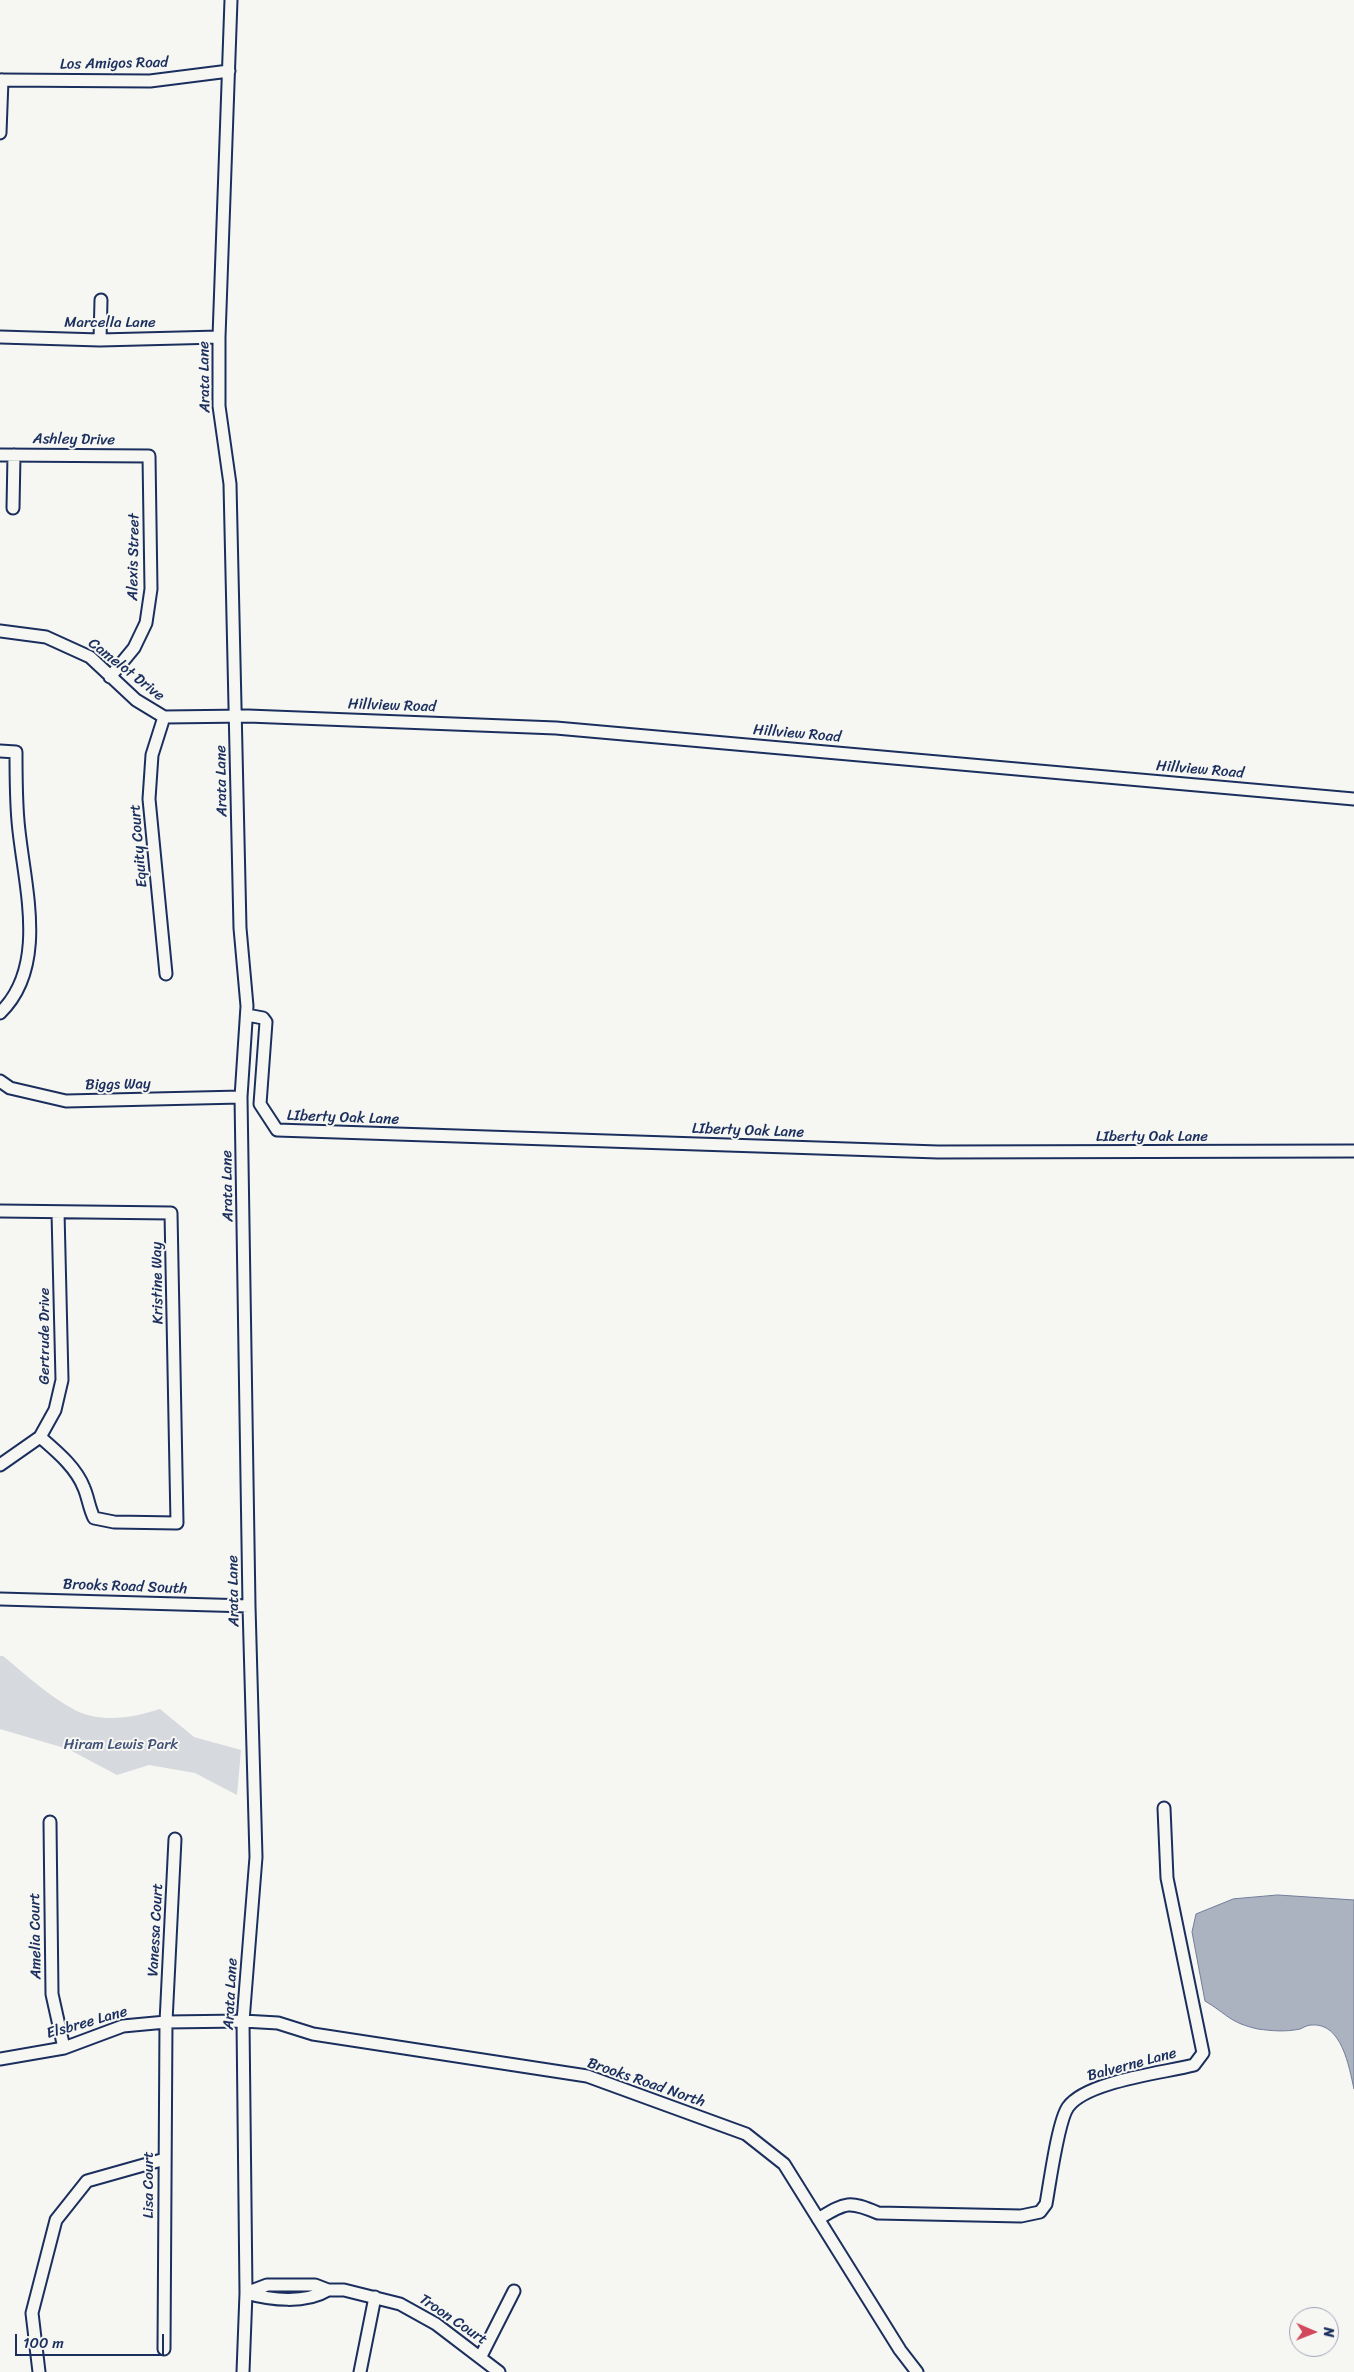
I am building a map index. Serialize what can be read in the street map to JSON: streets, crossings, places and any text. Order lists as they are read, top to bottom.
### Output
{
  "streets": {
    "street": [
      "Los Amigos Road",
      "Marcella Lane",
      "Arata Lane",
      "Ashley Drive",
      "Alexis Street",
      "Camelot Drive",
      "Hillview Road",
      "Equity Court",
      "Biggs Way",
      "LIberty Oak Lane",
      "Kristine Way",
      "Gertrude Drive",
      "Brooks Road South",
      "Vanessa Court",
      "Amelia Court",
      "Elsbree Lane",
      "Balverne Lane",
      "Brooks Road North",
      "Lisa Court",
      "Troon Court"
    ]
  },
  "crossings": [
    ["Los Amigos Road", "Arata Lane"],
    ["Marcella Lane", "Arata Lane"],
    ["Arata Lane", "Camelot Drive"],
    ["Arata Lane", "Hillview Road"],
    ["Arata Lane", "Biggs Way"],
    ["Arata Lane", "LIberty Oak Lane"],
    ["Arata Lane", "Brooks Road South"],
    ["Arata Lane", "Elsbree Lane"],
    ["Arata Lane", "Brooks Road North"],
    ["Arata Lane", "Troon Court"],
    ["Ashley Drive", "Alexis Street"],
    ["Alexis Street", "Camelot Drive"],
    ["Camelot Drive", "Hillview Road"],
    ["Camelot Drive", "Equity Court"],
    ["Kristine Way", "Gertrude Drive"],
    ["Vanessa Court", "Elsbree Lane"],
    ["Vanessa Court", "Lisa Court"],
    ["Amelia Court", "Elsbree Lane"],
    ["Elsbree Lane", "Brooks Road North"],
    ["Elsbree Lane", "Lisa Court"],
    ["Balverne Lane", "Brooks Road North"]
  ],
  "parks": ["Hiram Lewis Park"],
  "scale_bar": "100 m",
  "north": "right"
}
